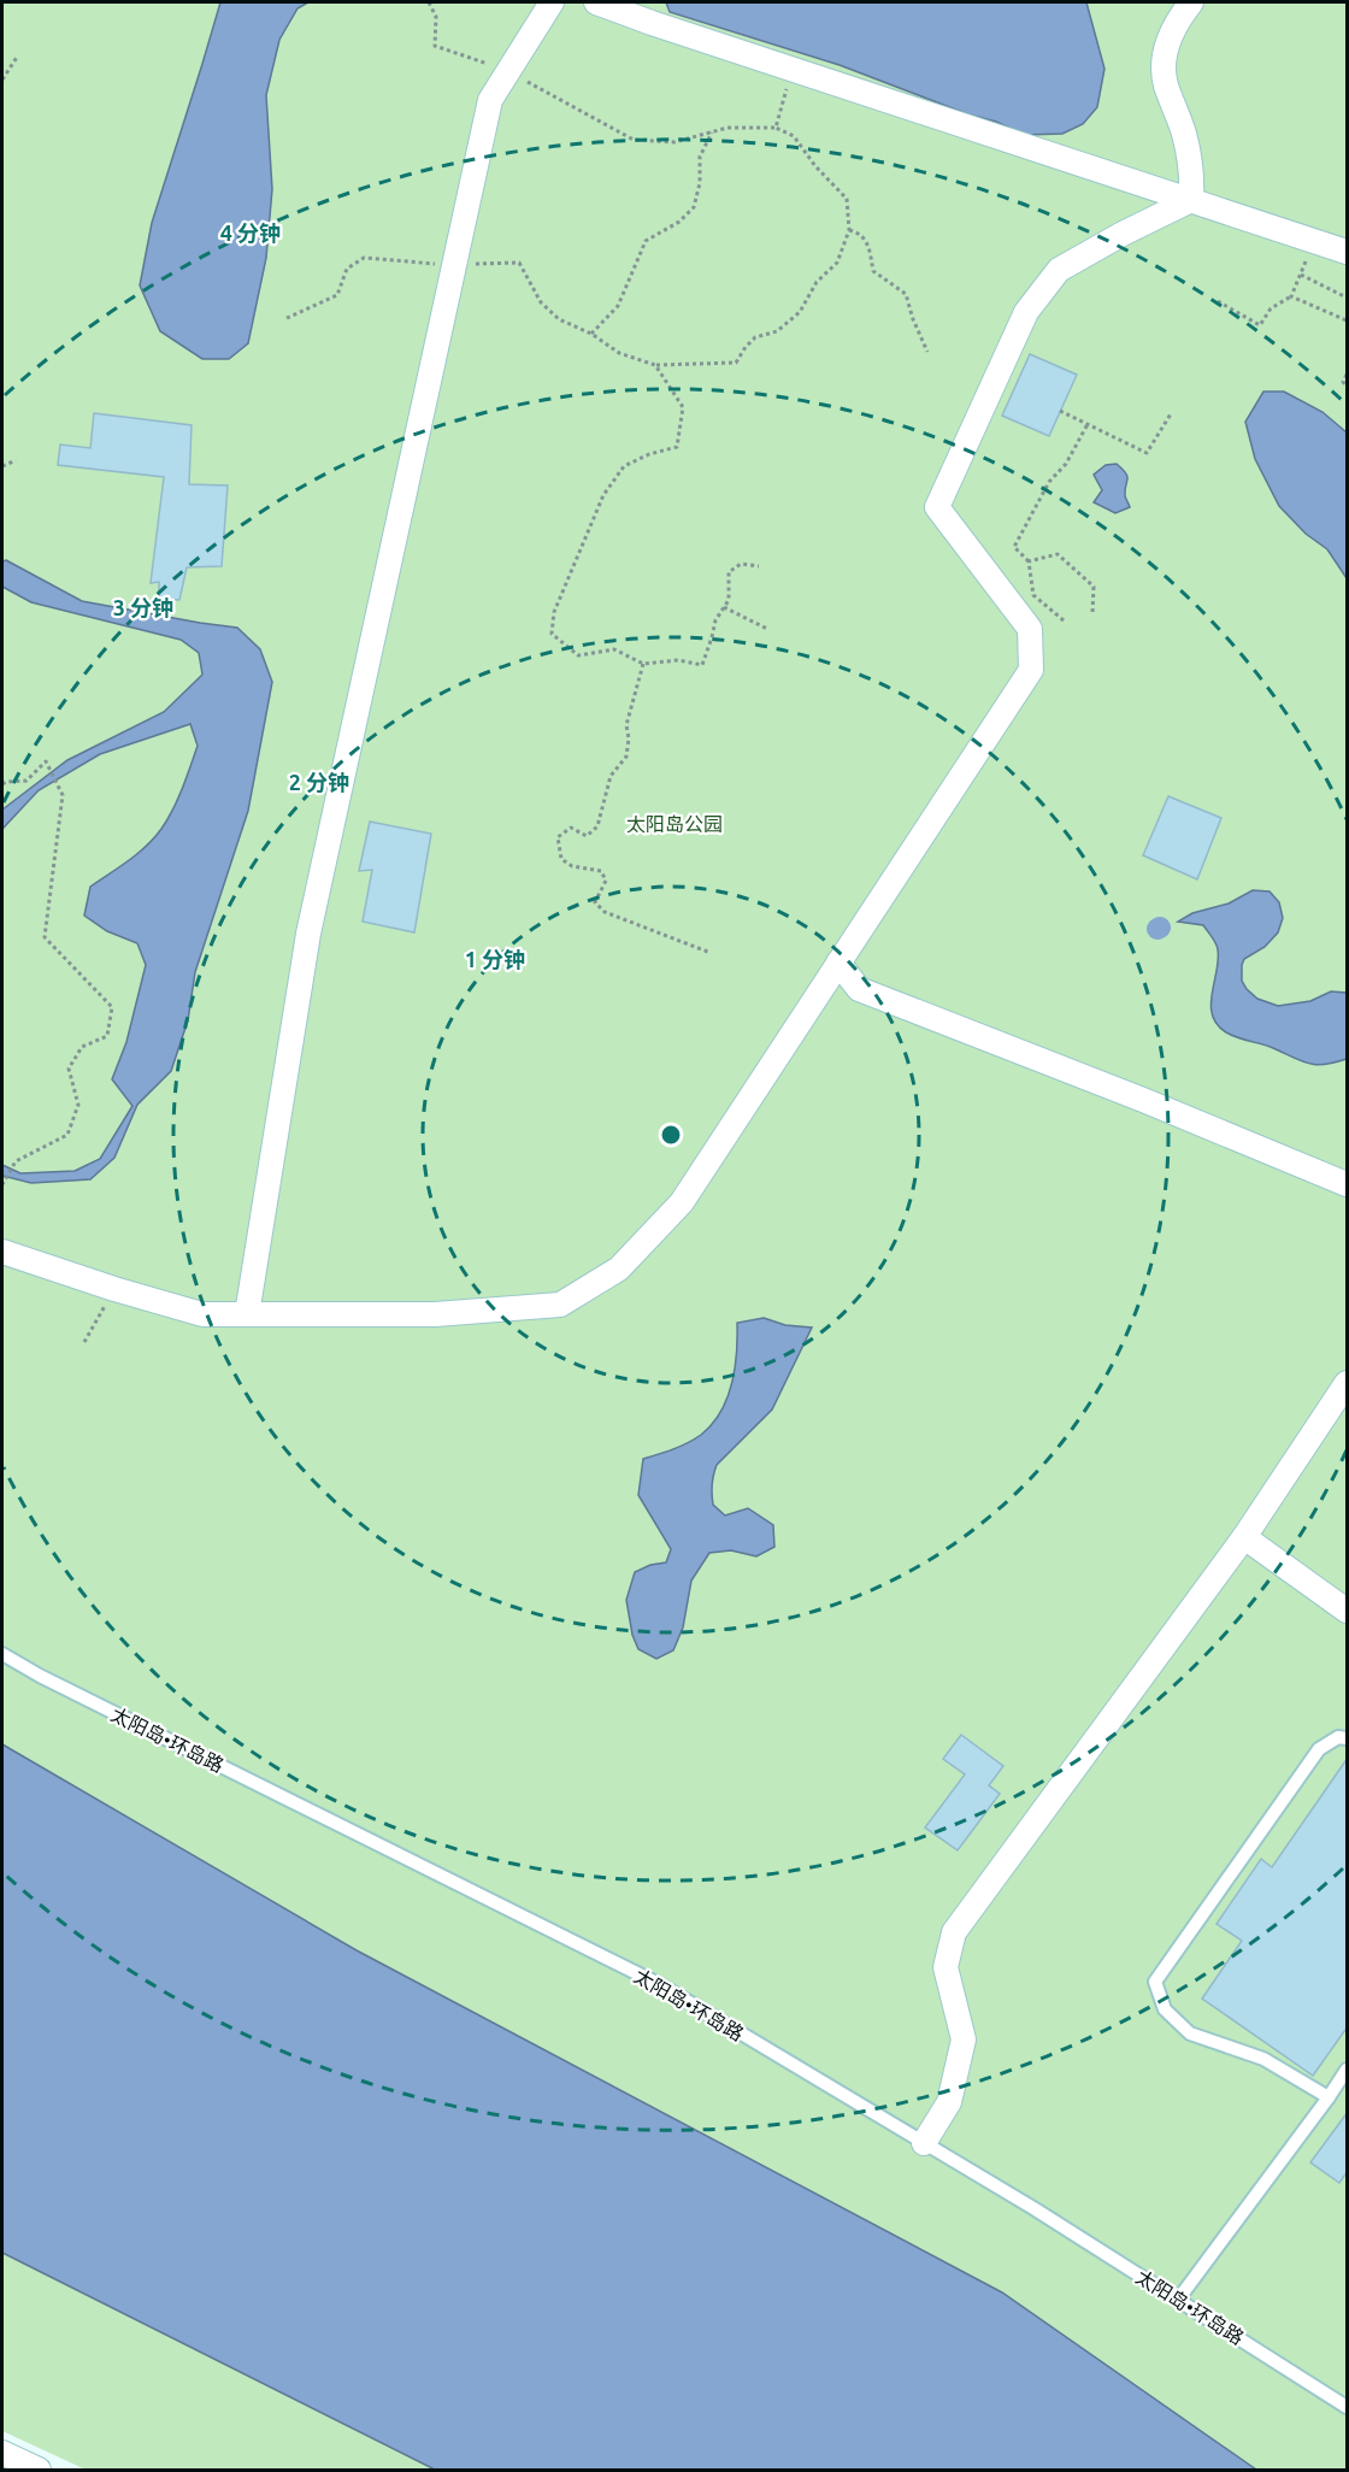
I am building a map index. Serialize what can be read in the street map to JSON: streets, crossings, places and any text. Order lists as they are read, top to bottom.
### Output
{
  "streets": {
    "lane": ["太阳岛•环岛路"]
  },
  "parks": ["太阳岛公园"],
  "rings": [
    "4 分钟",
    "3 分钟",
    "2 分钟",
    "1 分钟"
  ]
}
